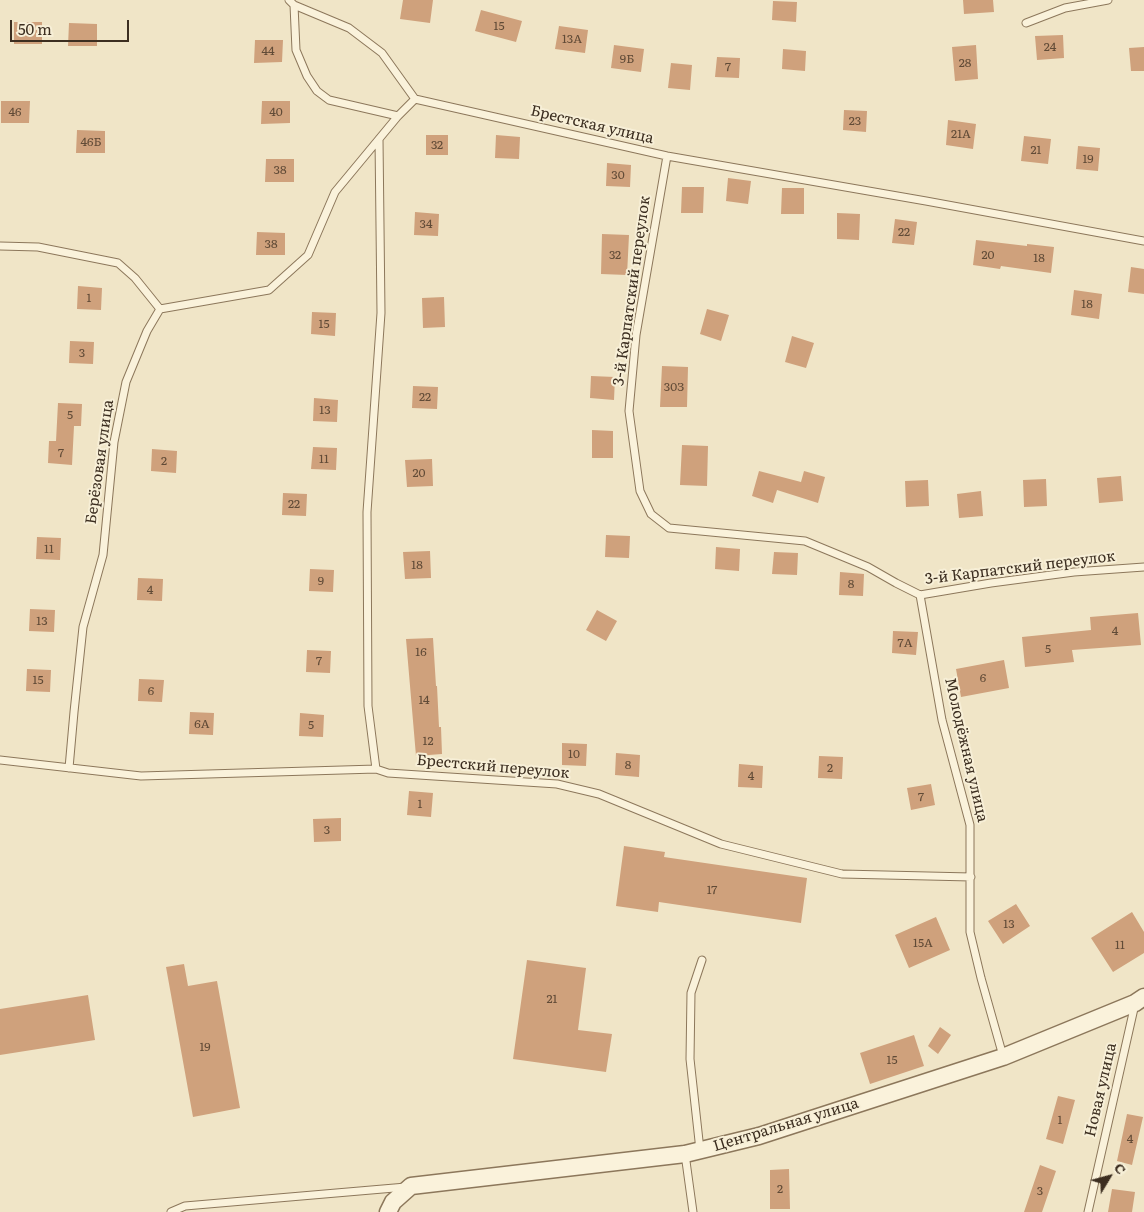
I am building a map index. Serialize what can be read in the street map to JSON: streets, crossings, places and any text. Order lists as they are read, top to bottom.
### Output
{
  "streets": {
    "street": ["Центральная улица"],
    "lane": [
      "Брестская улица",
      "3-й Карпатский переулок",
      "Берёзовая улица",
      "Молодёжная улица",
      "Брестский переулок",
      "Новая улица"
    ]
  },
  "crossings": [
    ["Брестская улица", "3-й Карпатский переулок"],
    ["3-й Карпатский переулок", "Молодёжная улица"],
    ["Берёзовая улица", "Брестский переулок"],
    ["Молодёжная улица", "Брестский переулок"],
    ["Молодёжная улица", "Центральная улица"],
    ["Новая улица", "Центральная улица"]
  ],
  "house_numbers": [
    "15",
    "13А",
    "24",
    "44",
    "9Б",
    "28",
    "7",
    "46",
    "40",
    "23",
    "21А",
    "46Б",
    "32",
    "21",
    "19",
    "38",
    "30",
    "34",
    "22",
    "38",
    "32",
    "20",
    "18",
    "1",
    "18",
    "15",
    "3",
    "30З",
    "22",
    "13",
    "5",
    "7",
    "11",
    "2",
    "20",
    "22",
    "11",
    "18",
    "9",
    "8",
    "4",
    "13",
    "4",
    "7А",
    "5",
    "16",
    "7",
    "6",
    "15",
    "6",
    "14",
    "6А",
    "5",
    "12",
    "10",
    "8",
    "2",
    "4",
    "7",
    "1",
    "3",
    "17",
    "13",
    "15А",
    "11",
    "21",
    "19",
    "15",
    "1",
    "4",
    "2",
    "3"
  ],
  "scale_bar": "50 m",
  "north": "top right"
}
